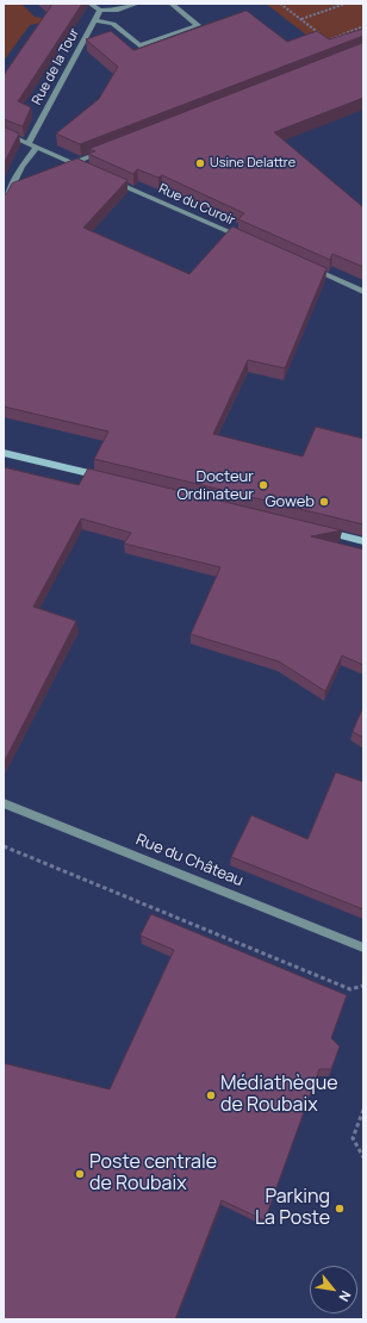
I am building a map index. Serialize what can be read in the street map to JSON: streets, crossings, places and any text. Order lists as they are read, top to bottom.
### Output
{
  "streets": {
    "street": ["Rue de la Tour", "Rue du Curoir", "Rue du Château"]
  },
  "places": [
    "Usine Delattre",
    "Docteur Ordinateur",
    "Goweb",
    "Médiathèque de Roubaix",
    "Poste centrale de Roubaix",
    "Parking La Poste"
  ],
  "north": "bottom right"
}
